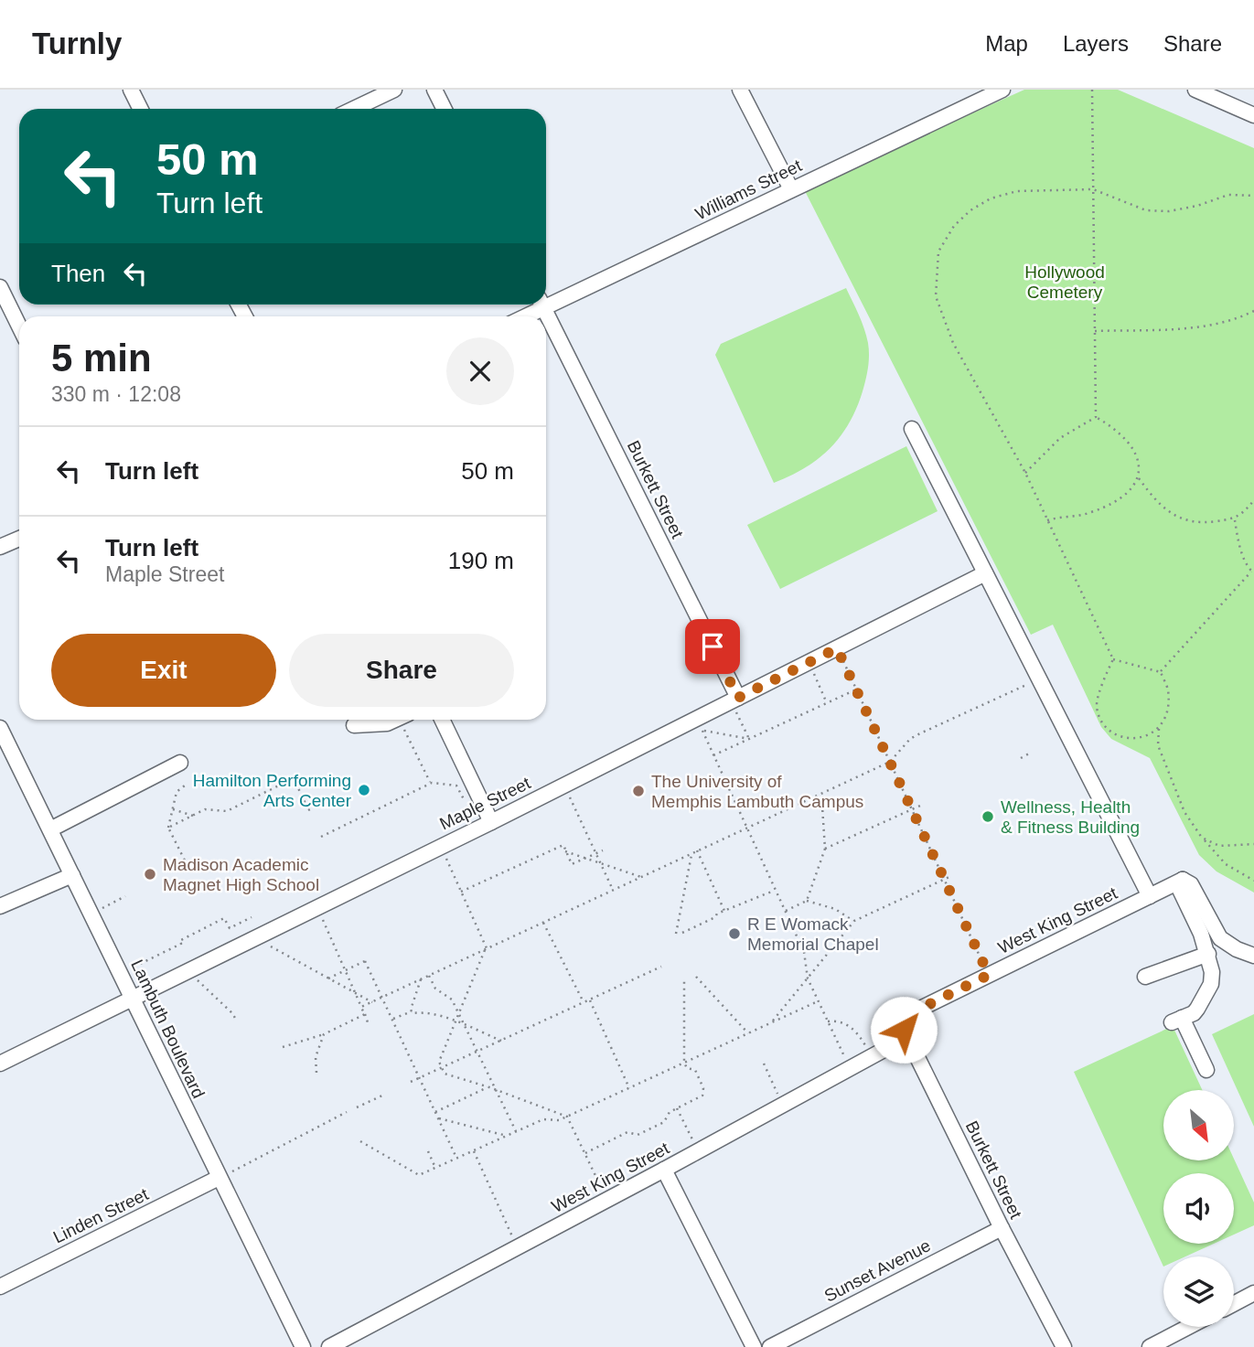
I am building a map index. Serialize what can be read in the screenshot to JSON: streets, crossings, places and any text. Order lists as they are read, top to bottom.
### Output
{
  "streets": {
    "street": [
      "Williams Street",
      "Burkett Street",
      "Maple Street",
      "West King Street",
      "Lambuth Boulevard",
      "Linden Street",
      "Sunset Avenue"
    ]
  },
  "crossings": [
    ["Burkett Street", "Maple Street"],
    ["Burkett Street", "West King Street"],
    ["Burkett Street", "Sunset Avenue"],
    ["Maple Street", "Lambuth Boulevard"],
    ["Lambuth Boulevard", "Linden Street"]
  ],
  "parks": ["Hollywood Cemetery"],
  "places": [
    "Hamilton Performing Arts Center",
    "The University of Memphis Lambuth Campus",
    "Wellness, Health & Fitness Building",
    "Madison Academic Magnet High School",
    "R E Womack Memorial Chapel"
  ],
  "north": "bottom right",
  "page": {
    "header": "Turnly",
    "nav": ["Map", "Layers", "Share"],
    "turn": ["50 m", "Turn left"],
    "then": "Then",
    "heading": ["5 min", "330 m · 12:08"],
    "list": [
      {
        "name": "Turn left",
        "value": "50 m"
      },
      {
        "name": "Turn left",
        "note": "Maple Street",
        "value": "190 m"
      }
    ],
    "buttons": ["Exit", "Share"]
  }
}
